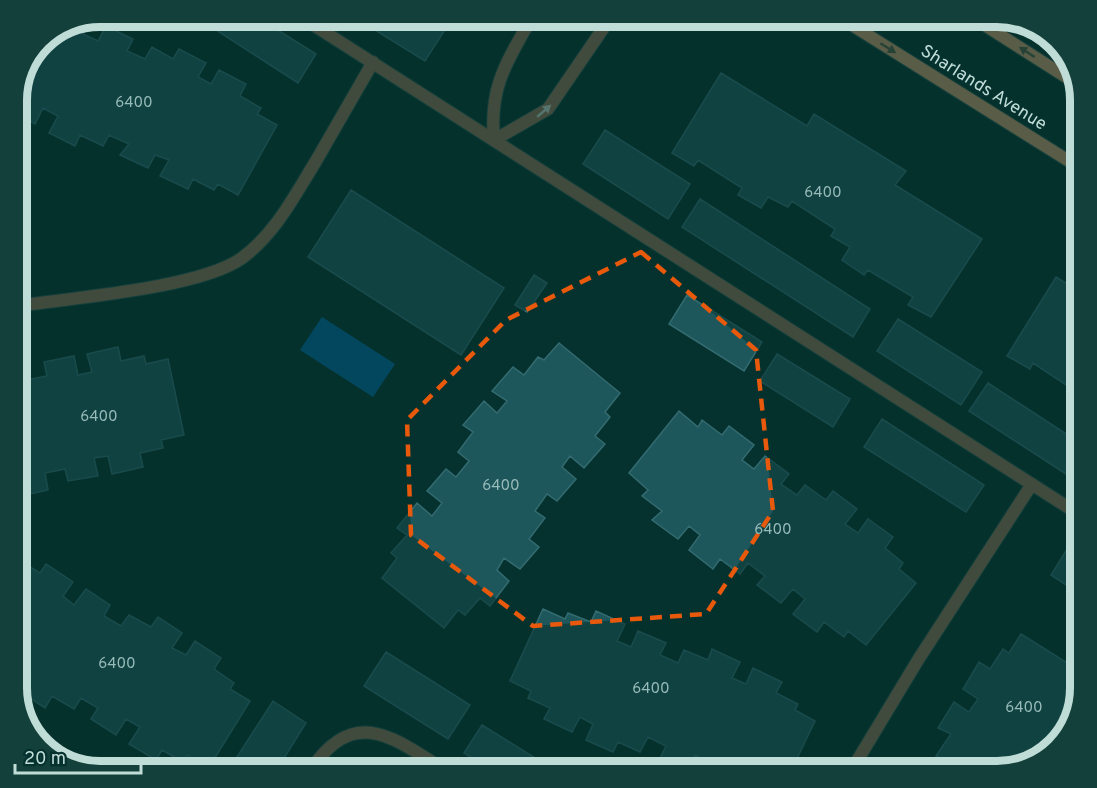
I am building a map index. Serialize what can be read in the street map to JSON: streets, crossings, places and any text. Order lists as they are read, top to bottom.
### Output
{
  "streets": {
    "main road": ["Sharlands Avenue"]
  },
  "house_numbers": [
    "6400",
    "6400",
    "6400",
    "6400",
    "6400",
    "6400",
    "6400",
    "6400"
  ],
  "scale_bar": "20 m"
}
